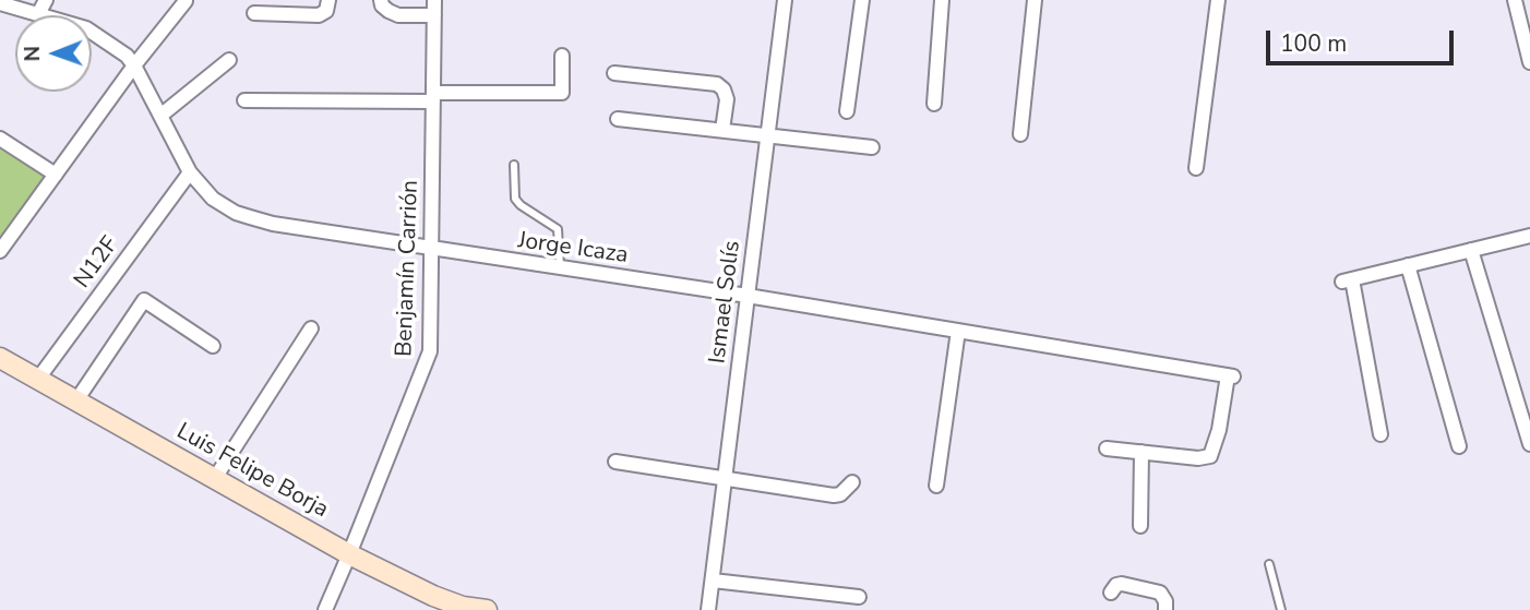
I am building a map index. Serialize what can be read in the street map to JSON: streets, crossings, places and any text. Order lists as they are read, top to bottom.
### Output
{
  "streets": {
    "street": [
      "Jorge Icaza",
      "N12F",
      "Benjamín Carrión",
      "Ismael Solís",
      "Luis Felipe Borja"
    ]
  },
  "crossings": [
    ["Jorge Icaza", "N12F"],
    ["Jorge Icaza", "Benjamín Carrión"],
    ["Jorge Icaza", "Ismael Solís"],
    ["N12F", "Luis Felipe Borja"],
    ["Benjamín Carrión", "Luis Felipe Borja"]
  ],
  "scale_bar": "100 m",
  "north": "left"
}
